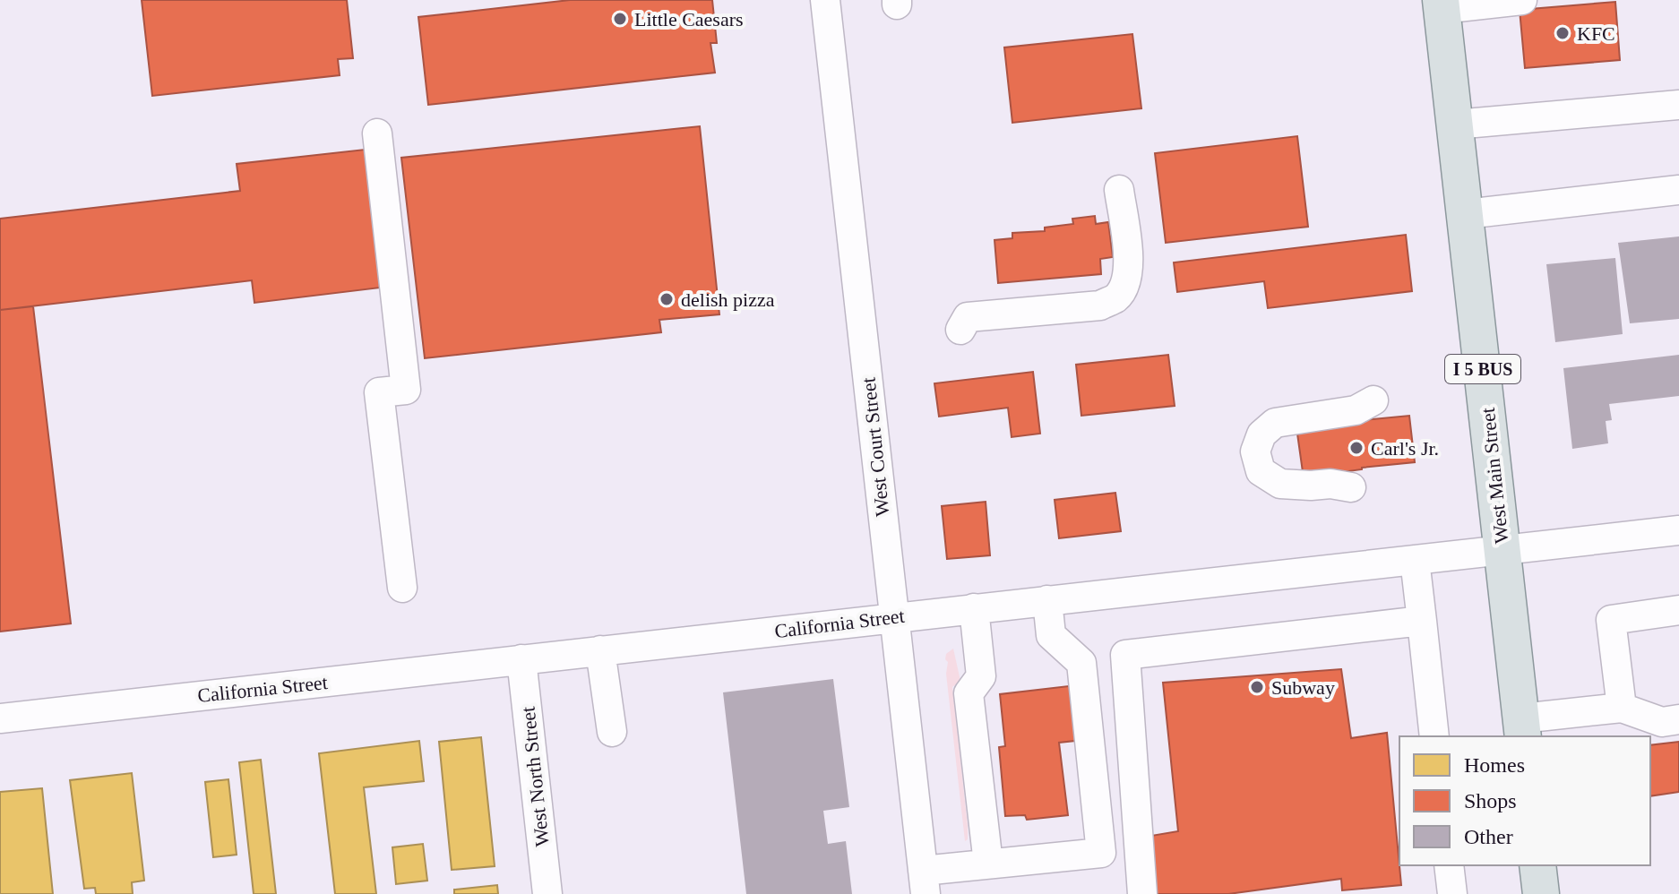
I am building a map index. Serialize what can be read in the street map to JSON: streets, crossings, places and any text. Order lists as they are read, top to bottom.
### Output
{
  "streets": {
    "main road": ["I 5 BUS", "West Main Street"],
    "street": ["West Court Street", "California Street", "West North Street"]
  },
  "crossings": [
    ["West Court Street", "California Street"],
    ["West Main Street", "California Street"],
    ["California Street", "West North Street"]
  ],
  "places": [
    "Little Caesars",
    "KFC",
    "delish pizza",
    "Carl's Jr.",
    "Subway"
  ],
  "legend": ["Homes", "Shops", "Other"]
}
